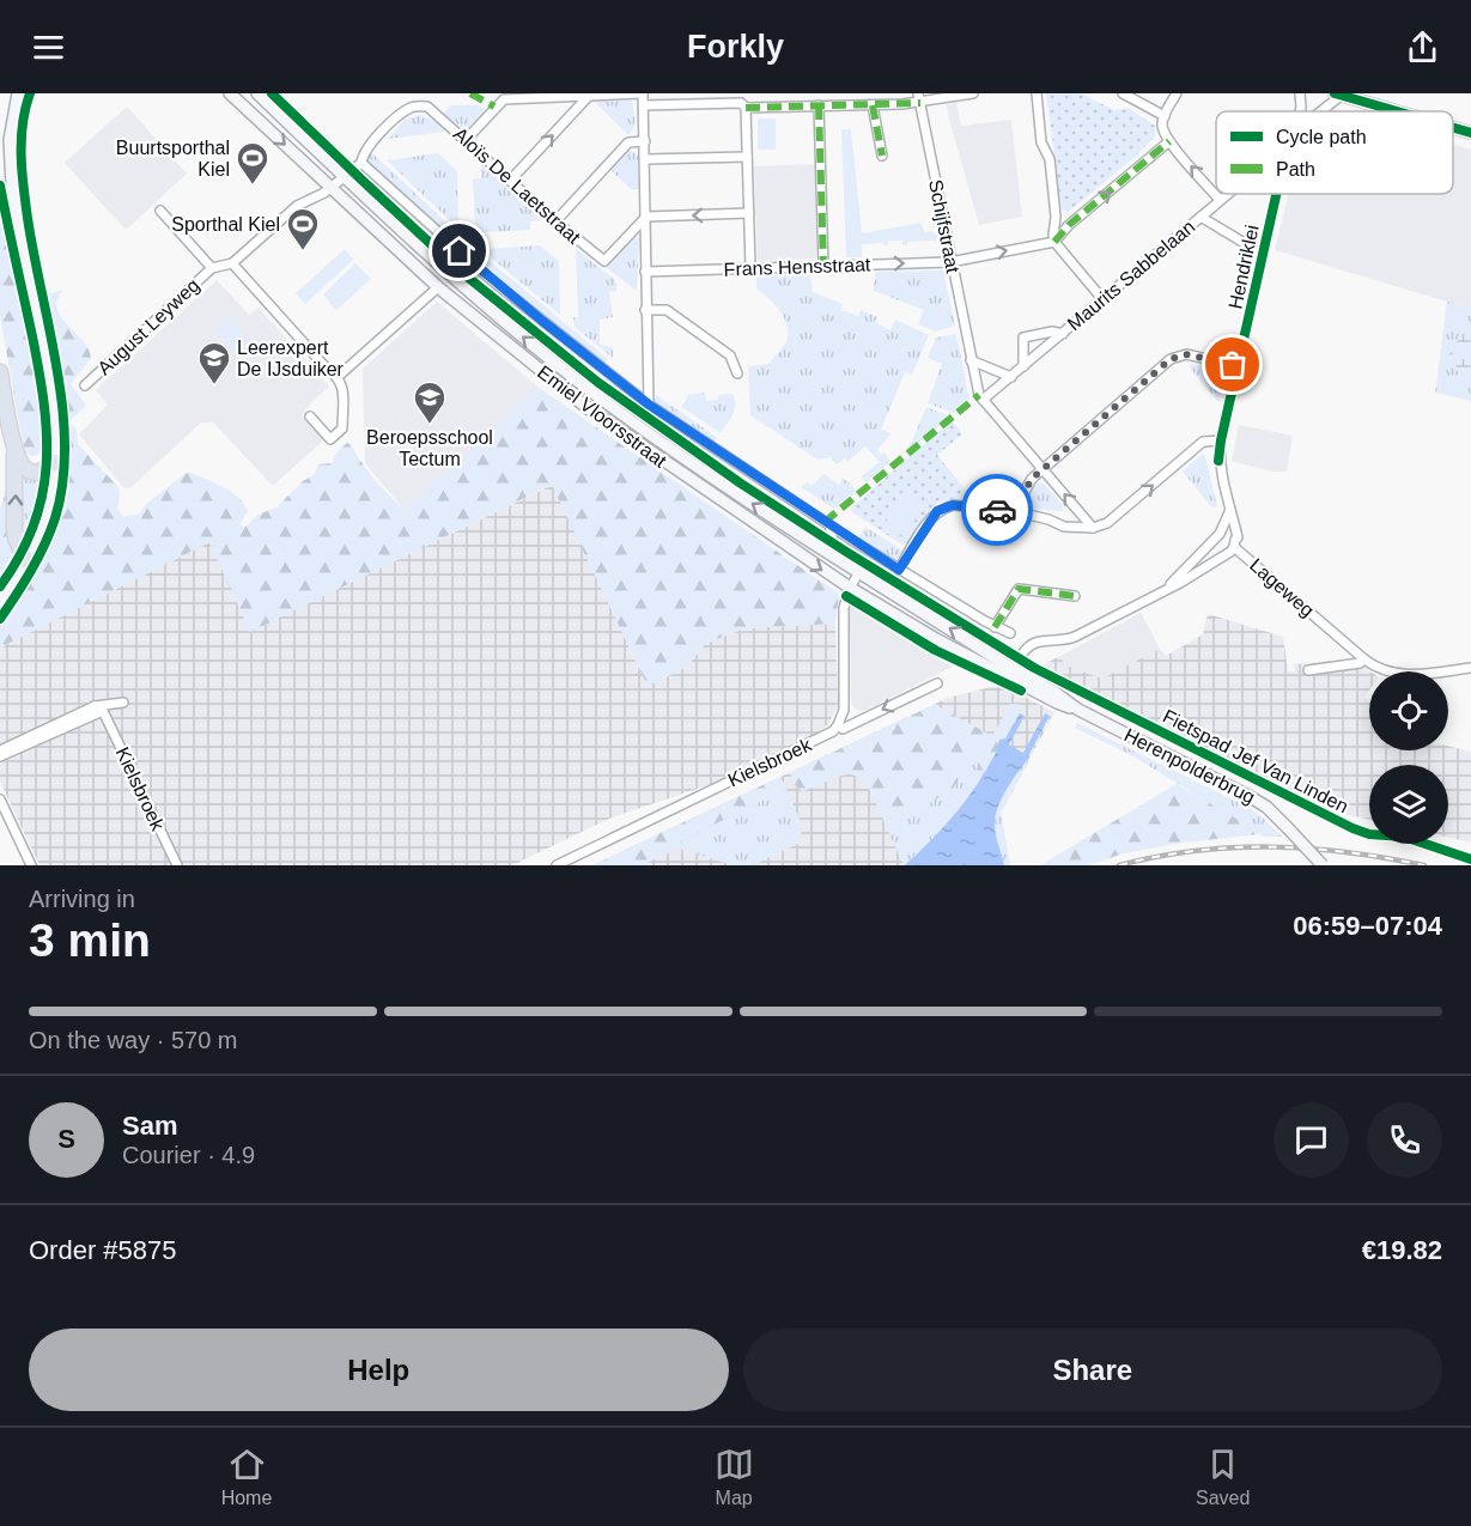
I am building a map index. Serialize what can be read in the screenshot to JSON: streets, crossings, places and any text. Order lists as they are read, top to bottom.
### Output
{
  "streets": {
    "street": [
      "Aloïs De Laetstraat",
      "Schijfstraat",
      "Frans Hensstraat",
      "Hendriklei",
      "Maurits Sabbelaan",
      "August Leyweg",
      "Emiel Vloorsstraat",
      "Lageweg",
      "Kielsbroek",
      "Herenpolderbrug"
    ],
    "cycle path": ["Fietspad Jef Van Linden"]
  },
  "crossings": [
    ["Aloïs De Laetstraat", "Emiel Vloorsstraat"],
    ["Schijfstraat", "Frans Hensstraat"],
    ["Schijfstraat", "Maurits Sabbelaan"],
    ["Hendriklei", "Lageweg"],
    ["August Leyweg", "Emiel Vloorsstraat"],
    ["Emiel Vloorsstraat", "Herenpolderbrug"]
  ],
  "one_way": ["Frans Hensstraat"],
  "places": {
    "sports": ["Buurtsporthal Kiel", "Sporthal Kiel"],
    "school or university": ["Leerexpert De IJsduiker", "Beroepsschool Tectum"]
  },
  "legend": ["Cycle path", "Path"],
  "page": {
    "header": "Forkly",
    "heading": ["3 min", "Arriving in", "06:59–07:04"],
    "panel": [
      "Sam",
      "Courier · 4.9",
      "Order #5875",
      "€19.82"
    ],
    "bar": "On the way · 570 m",
    "round": "S",
    "buttons": ["Help", "Share"],
    "tabs": ["Home", "Map", "Saved"]
  }
}
